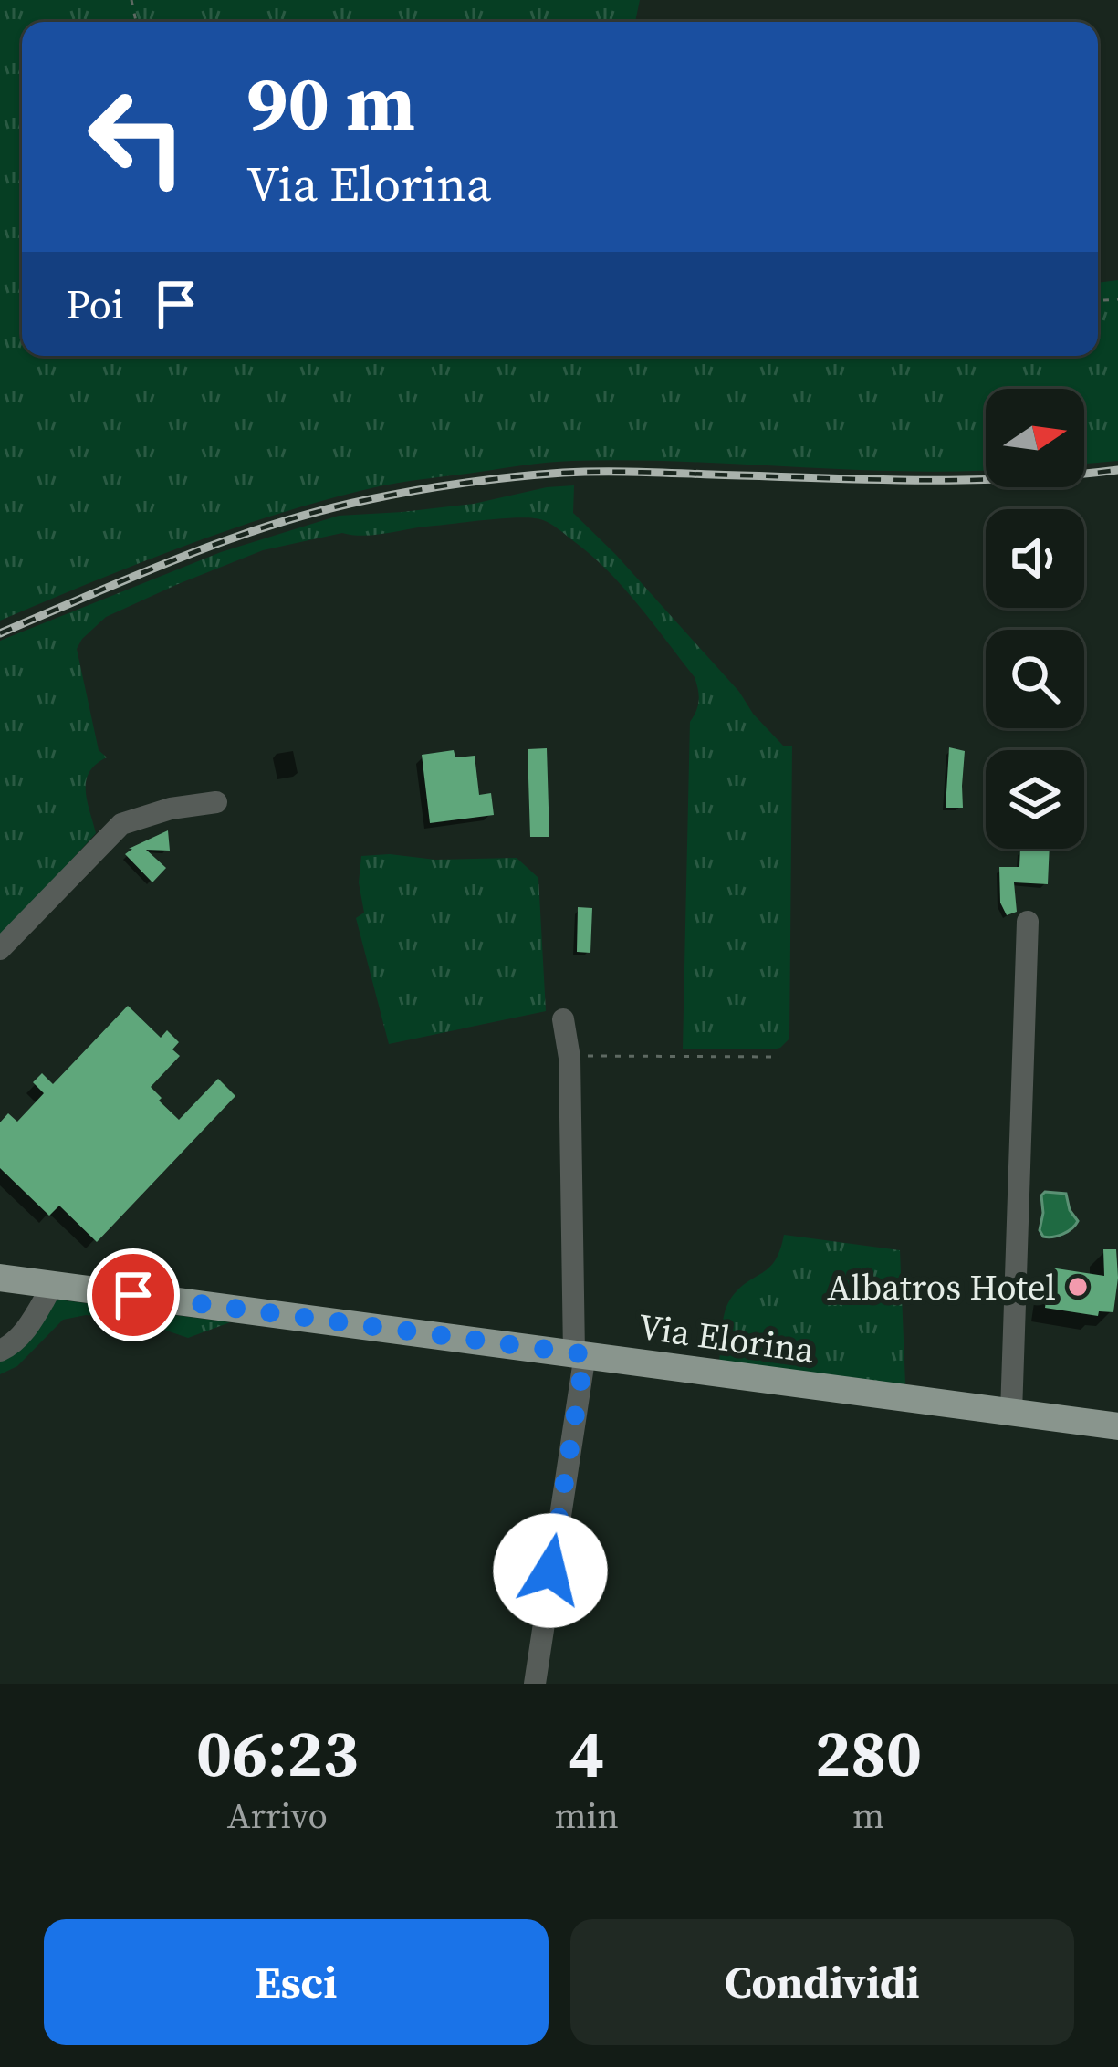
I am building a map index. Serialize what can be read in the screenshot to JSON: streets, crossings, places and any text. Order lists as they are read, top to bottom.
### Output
{
  "streets": {
    "main road": ["Via Elorina"]
  },
  "places": ["Albatros Hotel"],
  "north": "right",
  "page": {
    "turn": ["90 m", "Via Elorina"],
    "then": "Poi",
    "eta": [
      "06:23",
      "Arrivo",
      "4",
      "min",
      "280",
      "m"
    ],
    "buttons": ["Esci", "Condividi"]
  }
}
